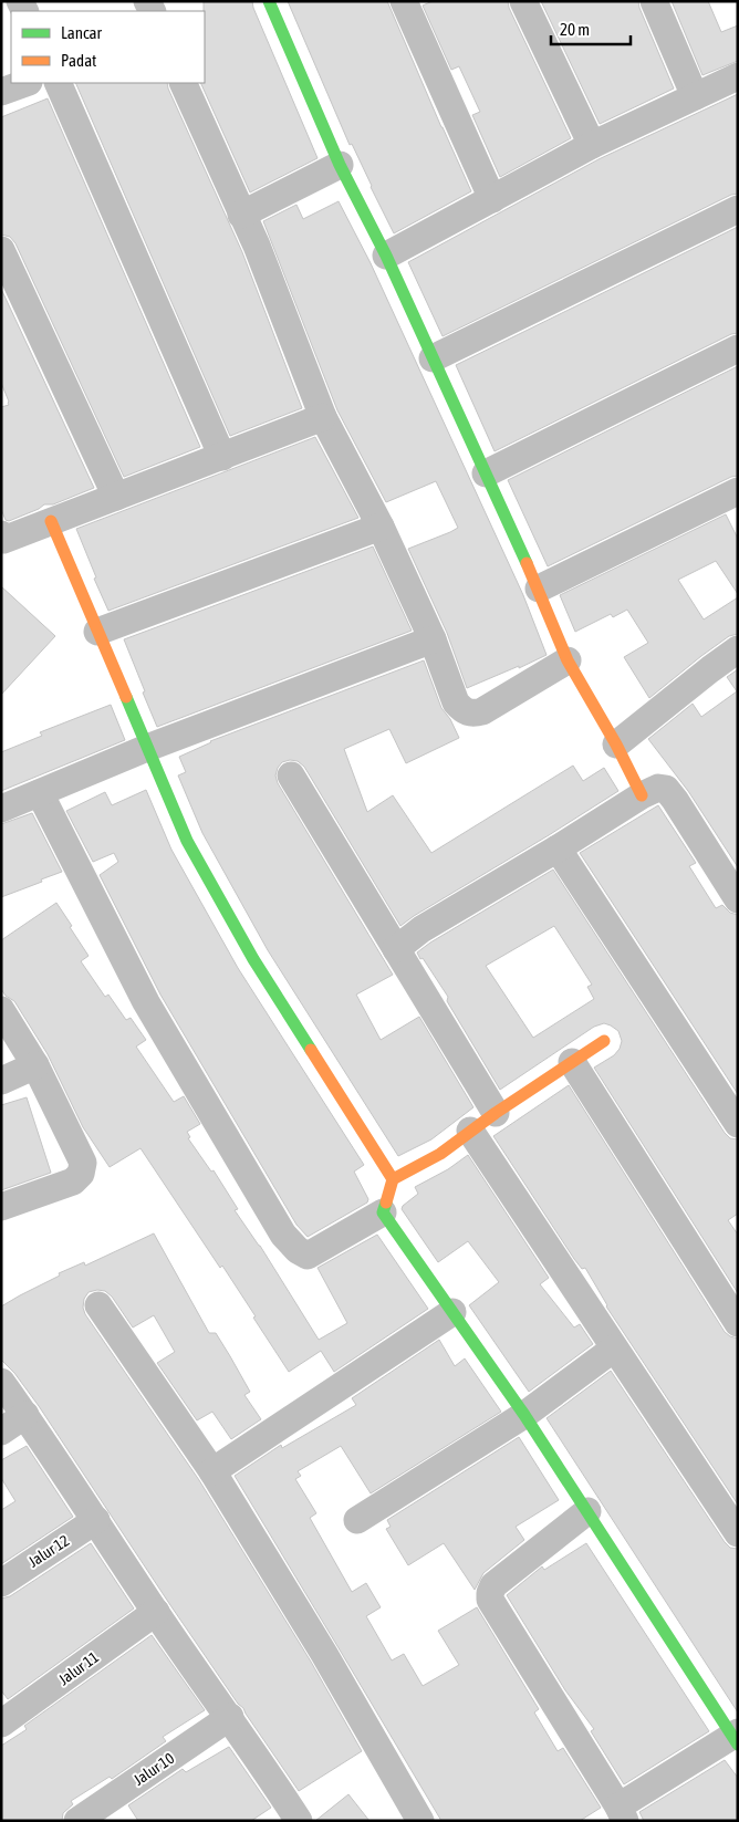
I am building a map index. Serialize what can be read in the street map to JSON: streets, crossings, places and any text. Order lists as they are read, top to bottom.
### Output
{
  "streets": {
    "street": ["Jalur 12", "Jalur 11", "Jalur 10"]
  },
  "legend": ["Lancar", "Padat"],
  "scale_bar": "20 m"
}
